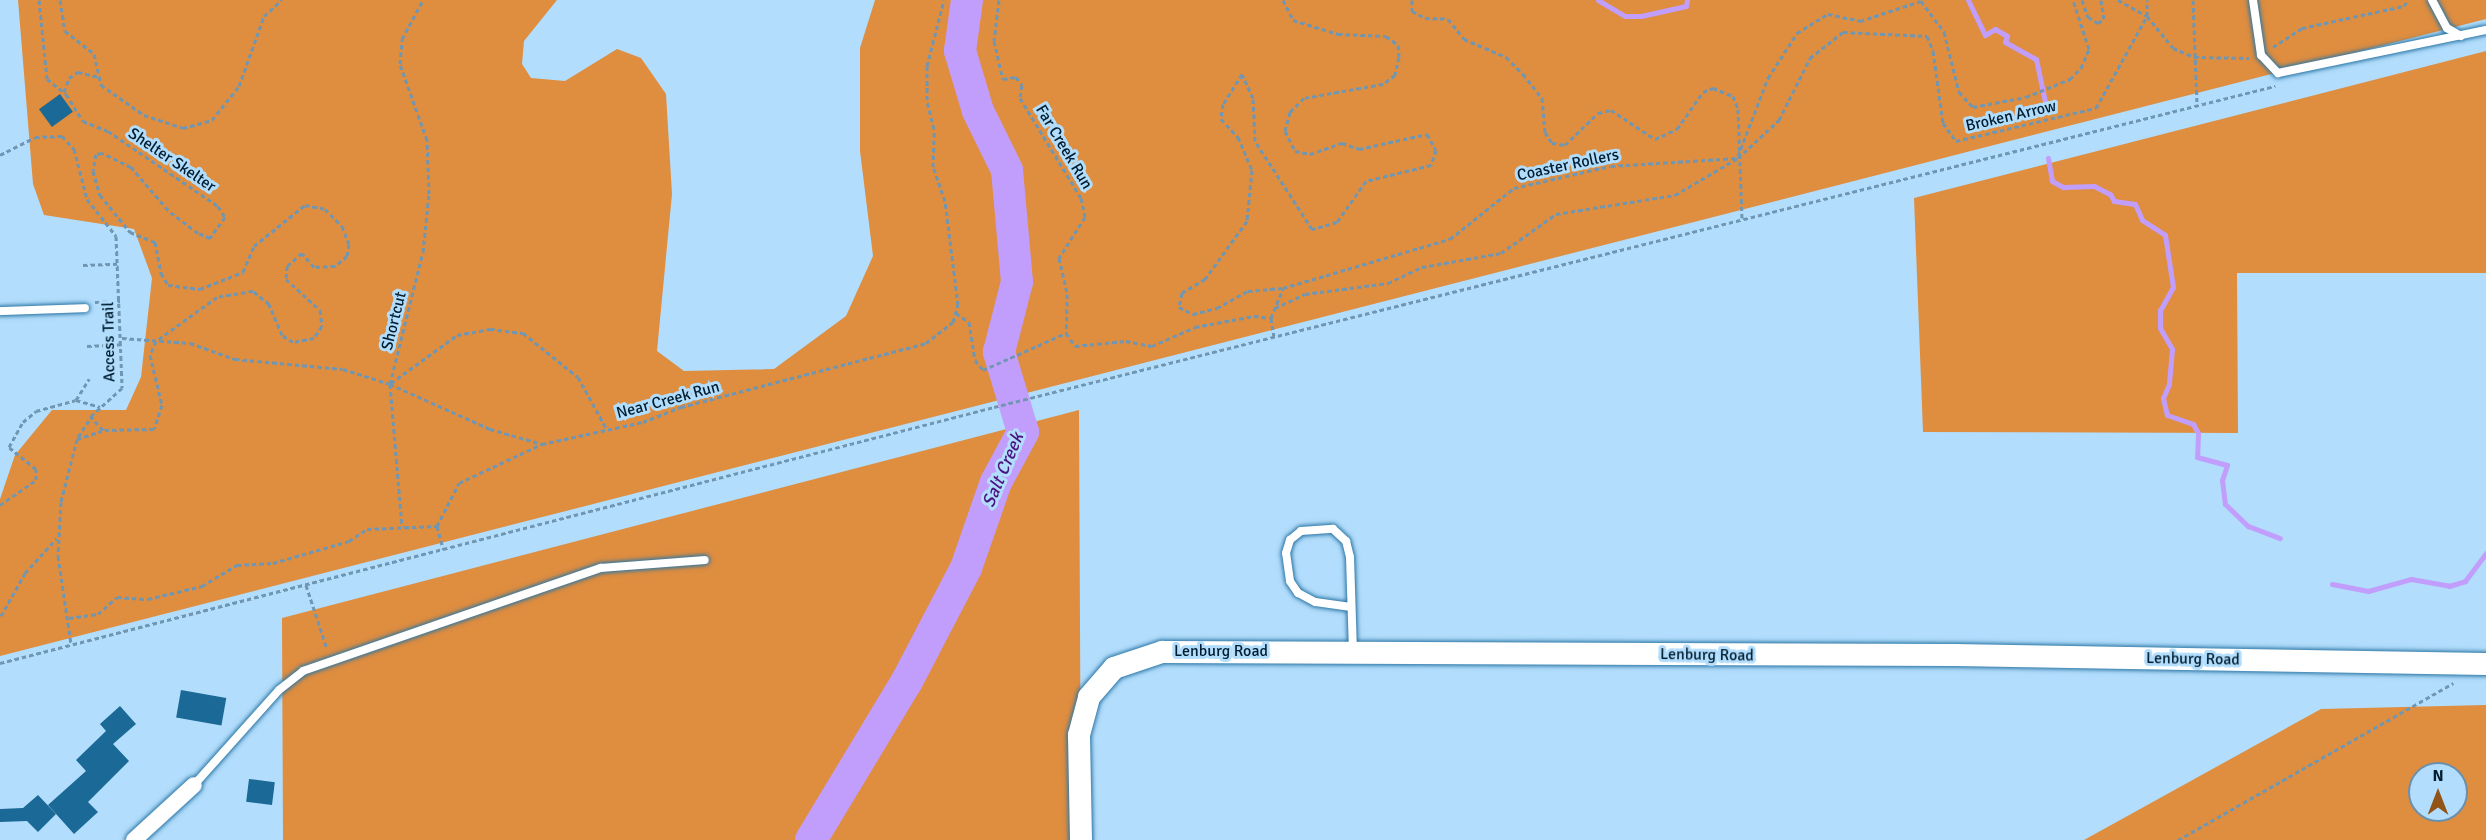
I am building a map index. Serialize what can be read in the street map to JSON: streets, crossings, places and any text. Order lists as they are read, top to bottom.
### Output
{
  "streets": {
    "street": ["Lenburg Road"],
    "path": [
      "Broken Arrow",
      "Far Creek Run",
      "Shelter Skelter",
      "Coaster Rollers",
      "Shortcut",
      "Access Trail",
      "Near Creek Run"
    ]
  },
  "crossings": [
    ["Broken Arrow", "Coaster Rollers"]
  ],
  "water": ["Salt Creek"],
  "north": "top"
}
